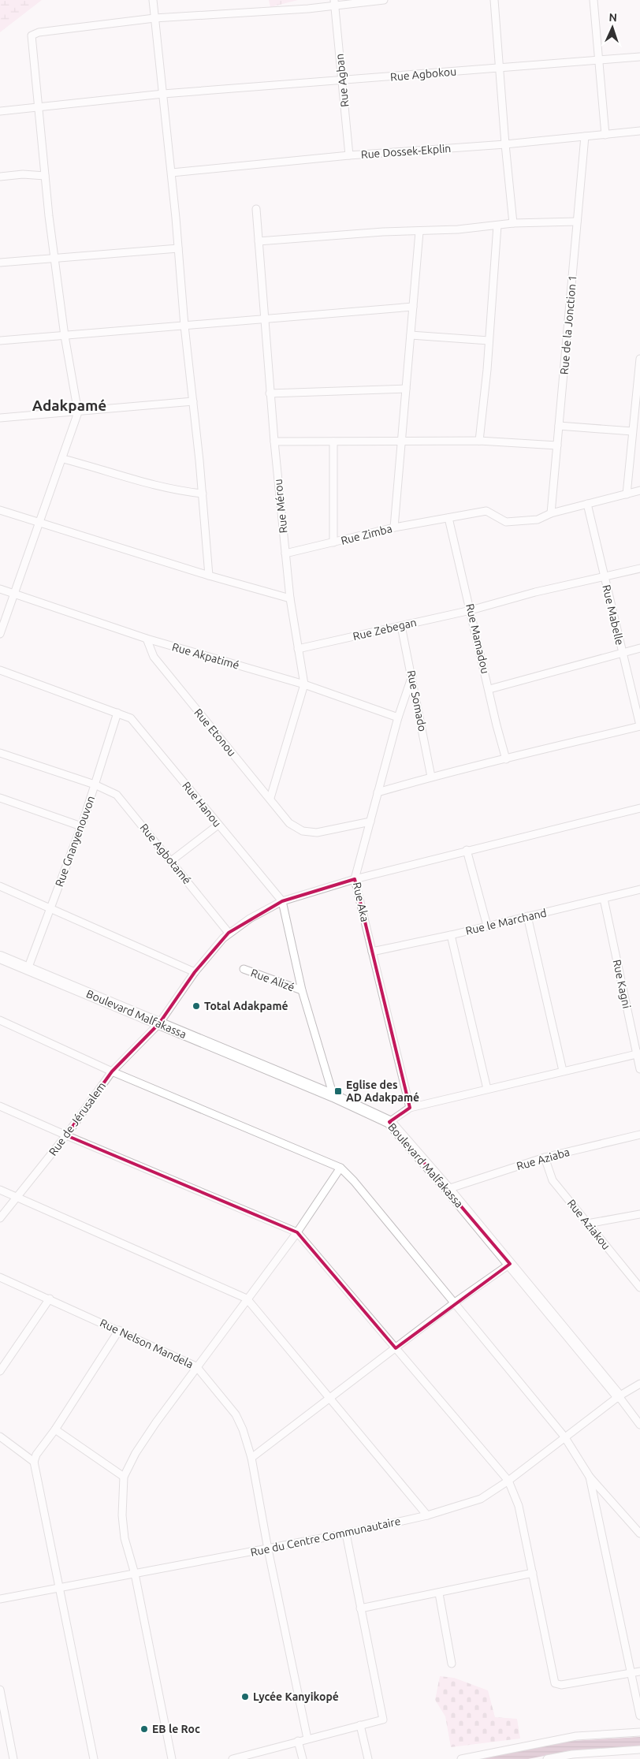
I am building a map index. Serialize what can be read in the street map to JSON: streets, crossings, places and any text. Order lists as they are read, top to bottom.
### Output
{
  "streets": {
    "street": [
      "Rue Agbokou",
      "Rue Agban",
      "Rue Dossek-Ekplin",
      "Rue de la Jonction 1",
      "Rue Mérou",
      "Rue Zimba",
      "Rue Mabelle",
      "Rue Zebegan",
      "Rue Mamadou",
      "Rue Akpatimé",
      "Rue Somado",
      "Rue Etonou",
      "Rue Hanou",
      "Rue Gnanyenouvon",
      "Rue Agbotamé",
      "Rue Aka",
      "Rue le Marchand",
      "Rue Alizé",
      "Rue Kagni",
      "Boulevard Malfakassa",
      "Rue de Jérusalem",
      "Rue Aziaba",
      "Rue Aziakou",
      "Rue Nelson Mandela",
      "Rue du Centre Communautaire"
    ]
  },
  "crossings": [
    ["Rue Agbokou", "Rue Agban"],
    ["Rue Agban", "Rue Dossek-Ekplin"],
    ["Rue Dossek-Ekplin", "Rue de la Jonction 1"],
    ["Rue de la Jonction 1", "Rue Zimba"],
    ["Rue Mérou", "Rue Zimba"],
    ["Rue Mérou", "Rue Zebegan"],
    ["Rue Mérou", "Rue Akpatimé"],
    ["Rue Mérou", "Rue Etonou"],
    ["Rue Zimba", "Rue Mabelle"],
    ["Rue Zimba", "Rue Mamadou"],
    ["Rue Mabelle", "Rue Zebegan"],
    ["Rue Zebegan", "Rue Mamadou"],
    ["Rue Zebegan", "Rue Somado"],
    ["Rue Akpatimé", "Rue Etonou"],
    ["Rue Akpatimé", "Rue Aka"],
    ["Rue Somado", "Rue Aka"],
    ["Rue Etonou", "Rue Aka"],
    ["Rue Hanou", "Rue Gnanyenouvon"],
    ["Rue Hanou", "Rue de Jérusalem"],
    ["Rue Gnanyenouvon", "Rue Agbotamé"],
    ["Rue Gnanyenouvon", "Boulevard Malfakassa"],
    ["Rue Agbotamé", "Rue de Jérusalem"],
    ["Rue Aka", "Rue le Marchand"],
    ["Rue Aka", "Rue de Jérusalem"],
    ["Rue le Marchand", "Rue Kagni"],
    ["Boulevard Malfakassa", "Rue de Jérusalem"],
    ["Boulevard Malfakassa", "Rue Aziaba"],
    ["Boulevard Malfakassa", "Rue du Centre Communautaire"],
    ["Rue Aziaba", "Rue Aziakou"],
    ["Rue Nelson Mandela", "Rue du Centre Communautaire"]
  ],
  "districts": ["Adakpamé"],
  "places": {
    "other": ["Total Adakpamé", "Lycée Kanyikopé", "EB le Roc"],
    "transit": ["Eglise des AD Adakpamé"]
  },
  "north": "top"
}
